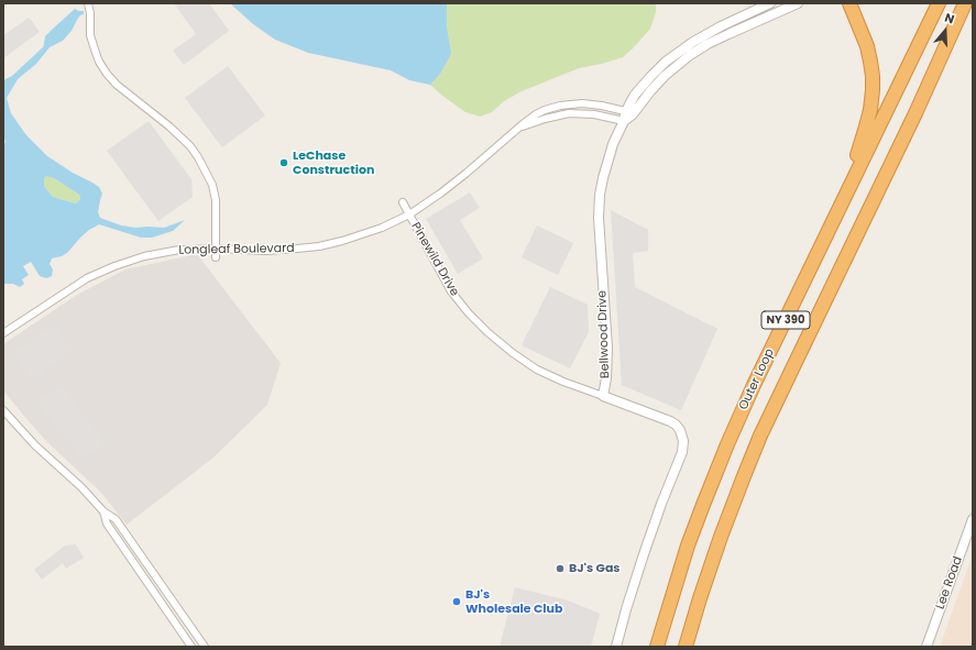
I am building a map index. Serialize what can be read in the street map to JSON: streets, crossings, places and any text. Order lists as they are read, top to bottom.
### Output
{
  "streets": {
    "highway": ["NY 390", "Outer Loop"],
    "street": [
      "Longleaf Boulevard",
      "Pinewild Drive",
      "Bellwood Drive",
      "Lee Road"
    ]
  },
  "crossings": [
    ["Longleaf Boulevard", "Pinewild Drive"],
    ["Longleaf Boulevard", "Bellwood Drive"],
    ["Pinewild Drive", "Bellwood Drive"]
  ],
  "places": ["LeChase Construction", "BJ's Gas", "BJ's Wholesale Club"],
  "north": "top"
}
